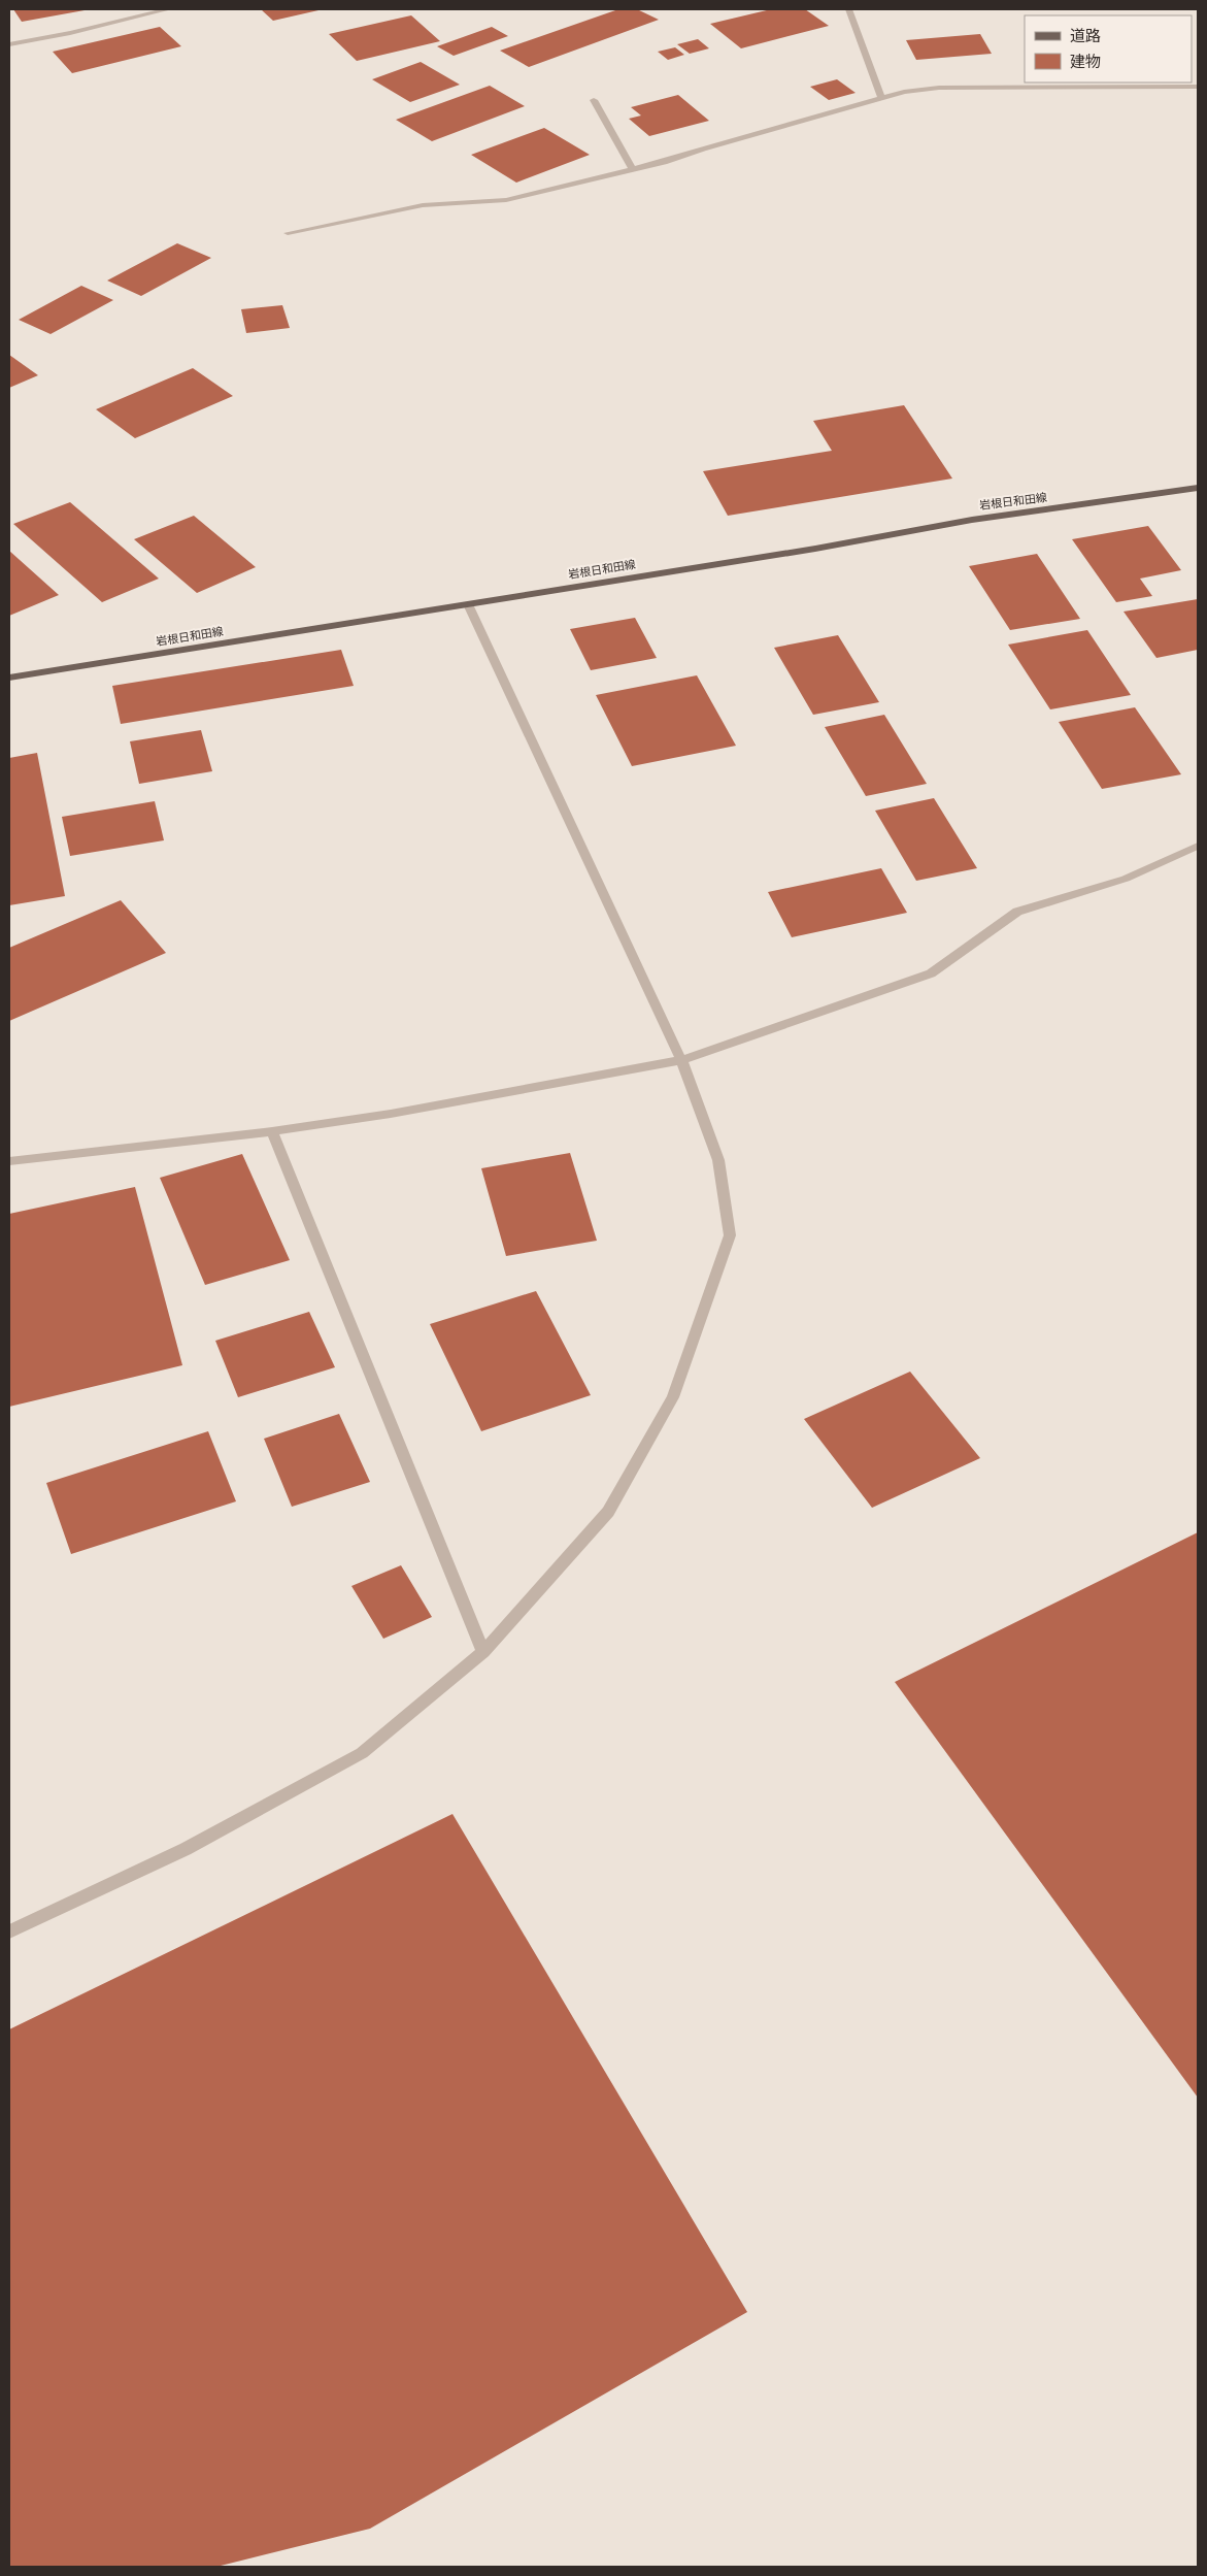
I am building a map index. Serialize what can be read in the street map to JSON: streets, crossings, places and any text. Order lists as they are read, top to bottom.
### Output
{
  "streets": {
    "main road": ["岩根日和田線"]
  },
  "legend": ["道路", "建物"]
}
